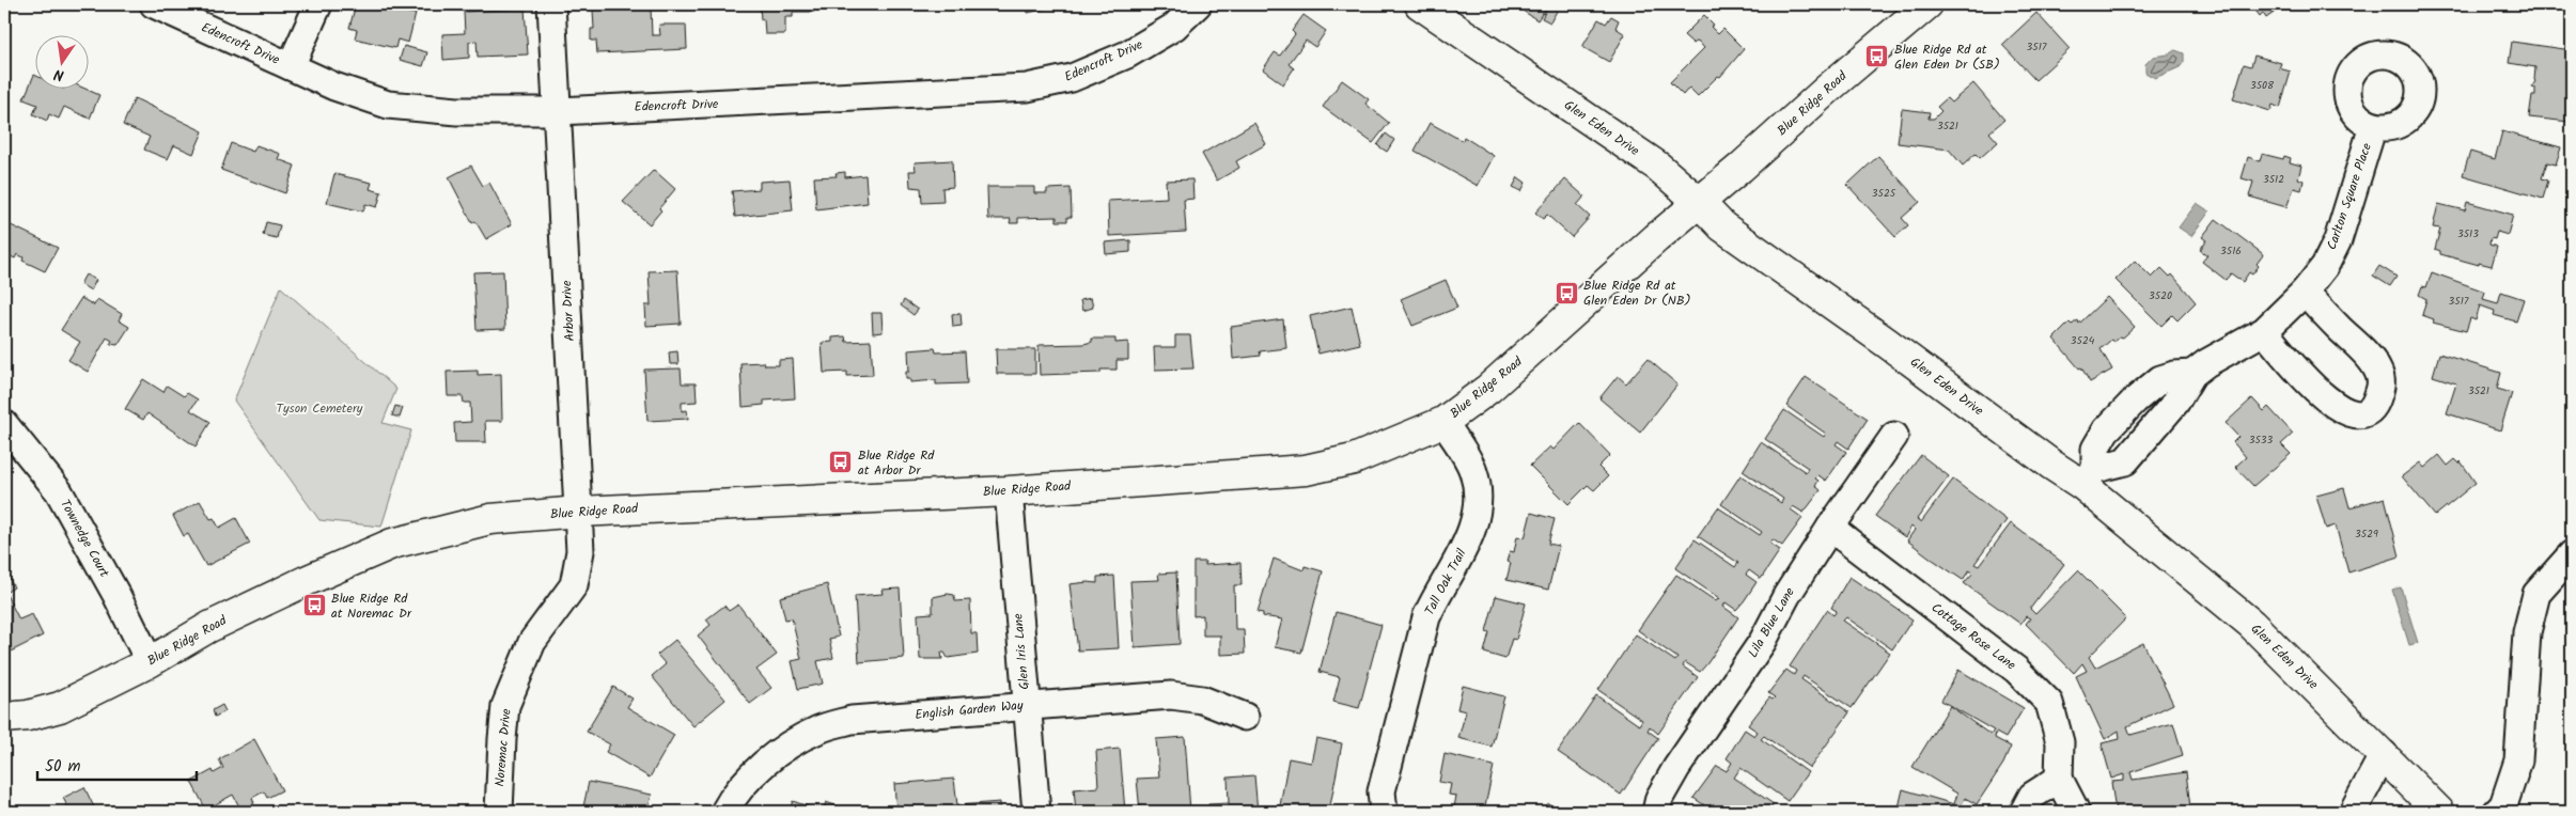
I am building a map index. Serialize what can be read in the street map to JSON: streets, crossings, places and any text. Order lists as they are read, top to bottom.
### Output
{
  "streets": {
    "main road": ["Blue Ridge Road", "Glen Eden Drive"],
    "street": [
      "Edencroft Drive",
      "Carlton Square Place",
      "Arbor Drive",
      "Townedge Court",
      "Tall Oak Trail",
      "Lila Blue Lane",
      "Cottage Rose Lane",
      "Glen Iris Lane",
      "English Garden Way",
      "Noremac Drive"
    ]
  },
  "crossings": [
    ["Edencroft Drive", "Arbor Drive"],
    ["Blue Ridge Road", "Glen Eden Drive"],
    ["Blue Ridge Road", "Arbor Drive"],
    ["Blue Ridge Road", "Townedge Court"],
    ["Blue Ridge Road", "Tall Oak Trail"],
    ["Blue Ridge Road", "Glen Iris Lane"],
    ["Blue Ridge Road", "Noremac Drive"],
    ["Glen Eden Drive", "Carlton Square Place"],
    ["Arbor Drive", "Noremac Drive"],
    ["Lila Blue Lane", "Cottage Rose Lane"],
    ["Glen Iris Lane", "English Garden Way"]
  ],
  "parks": ["Tyson Cemetery"],
  "places": {
    "bus stop": [
      "Blue Ridge Rd at Glen Eden Dr (SB)",
      "Blue Ridge Rd at Glen Eden Dr (NB)",
      "Blue Ridge Rd at Arbor Dr",
      "Blue Ridge Rd at Noremac Dr"
    ]
  },
  "house_numbers": [
    "3517",
    "3508",
    "3521",
    "3512",
    "3525",
    "3513",
    "3516",
    "3520",
    "3517",
    "3524",
    "3521",
    "3533",
    "3529"
  ],
  "scale_bar": "50 m",
  "north": "bottom"
}
